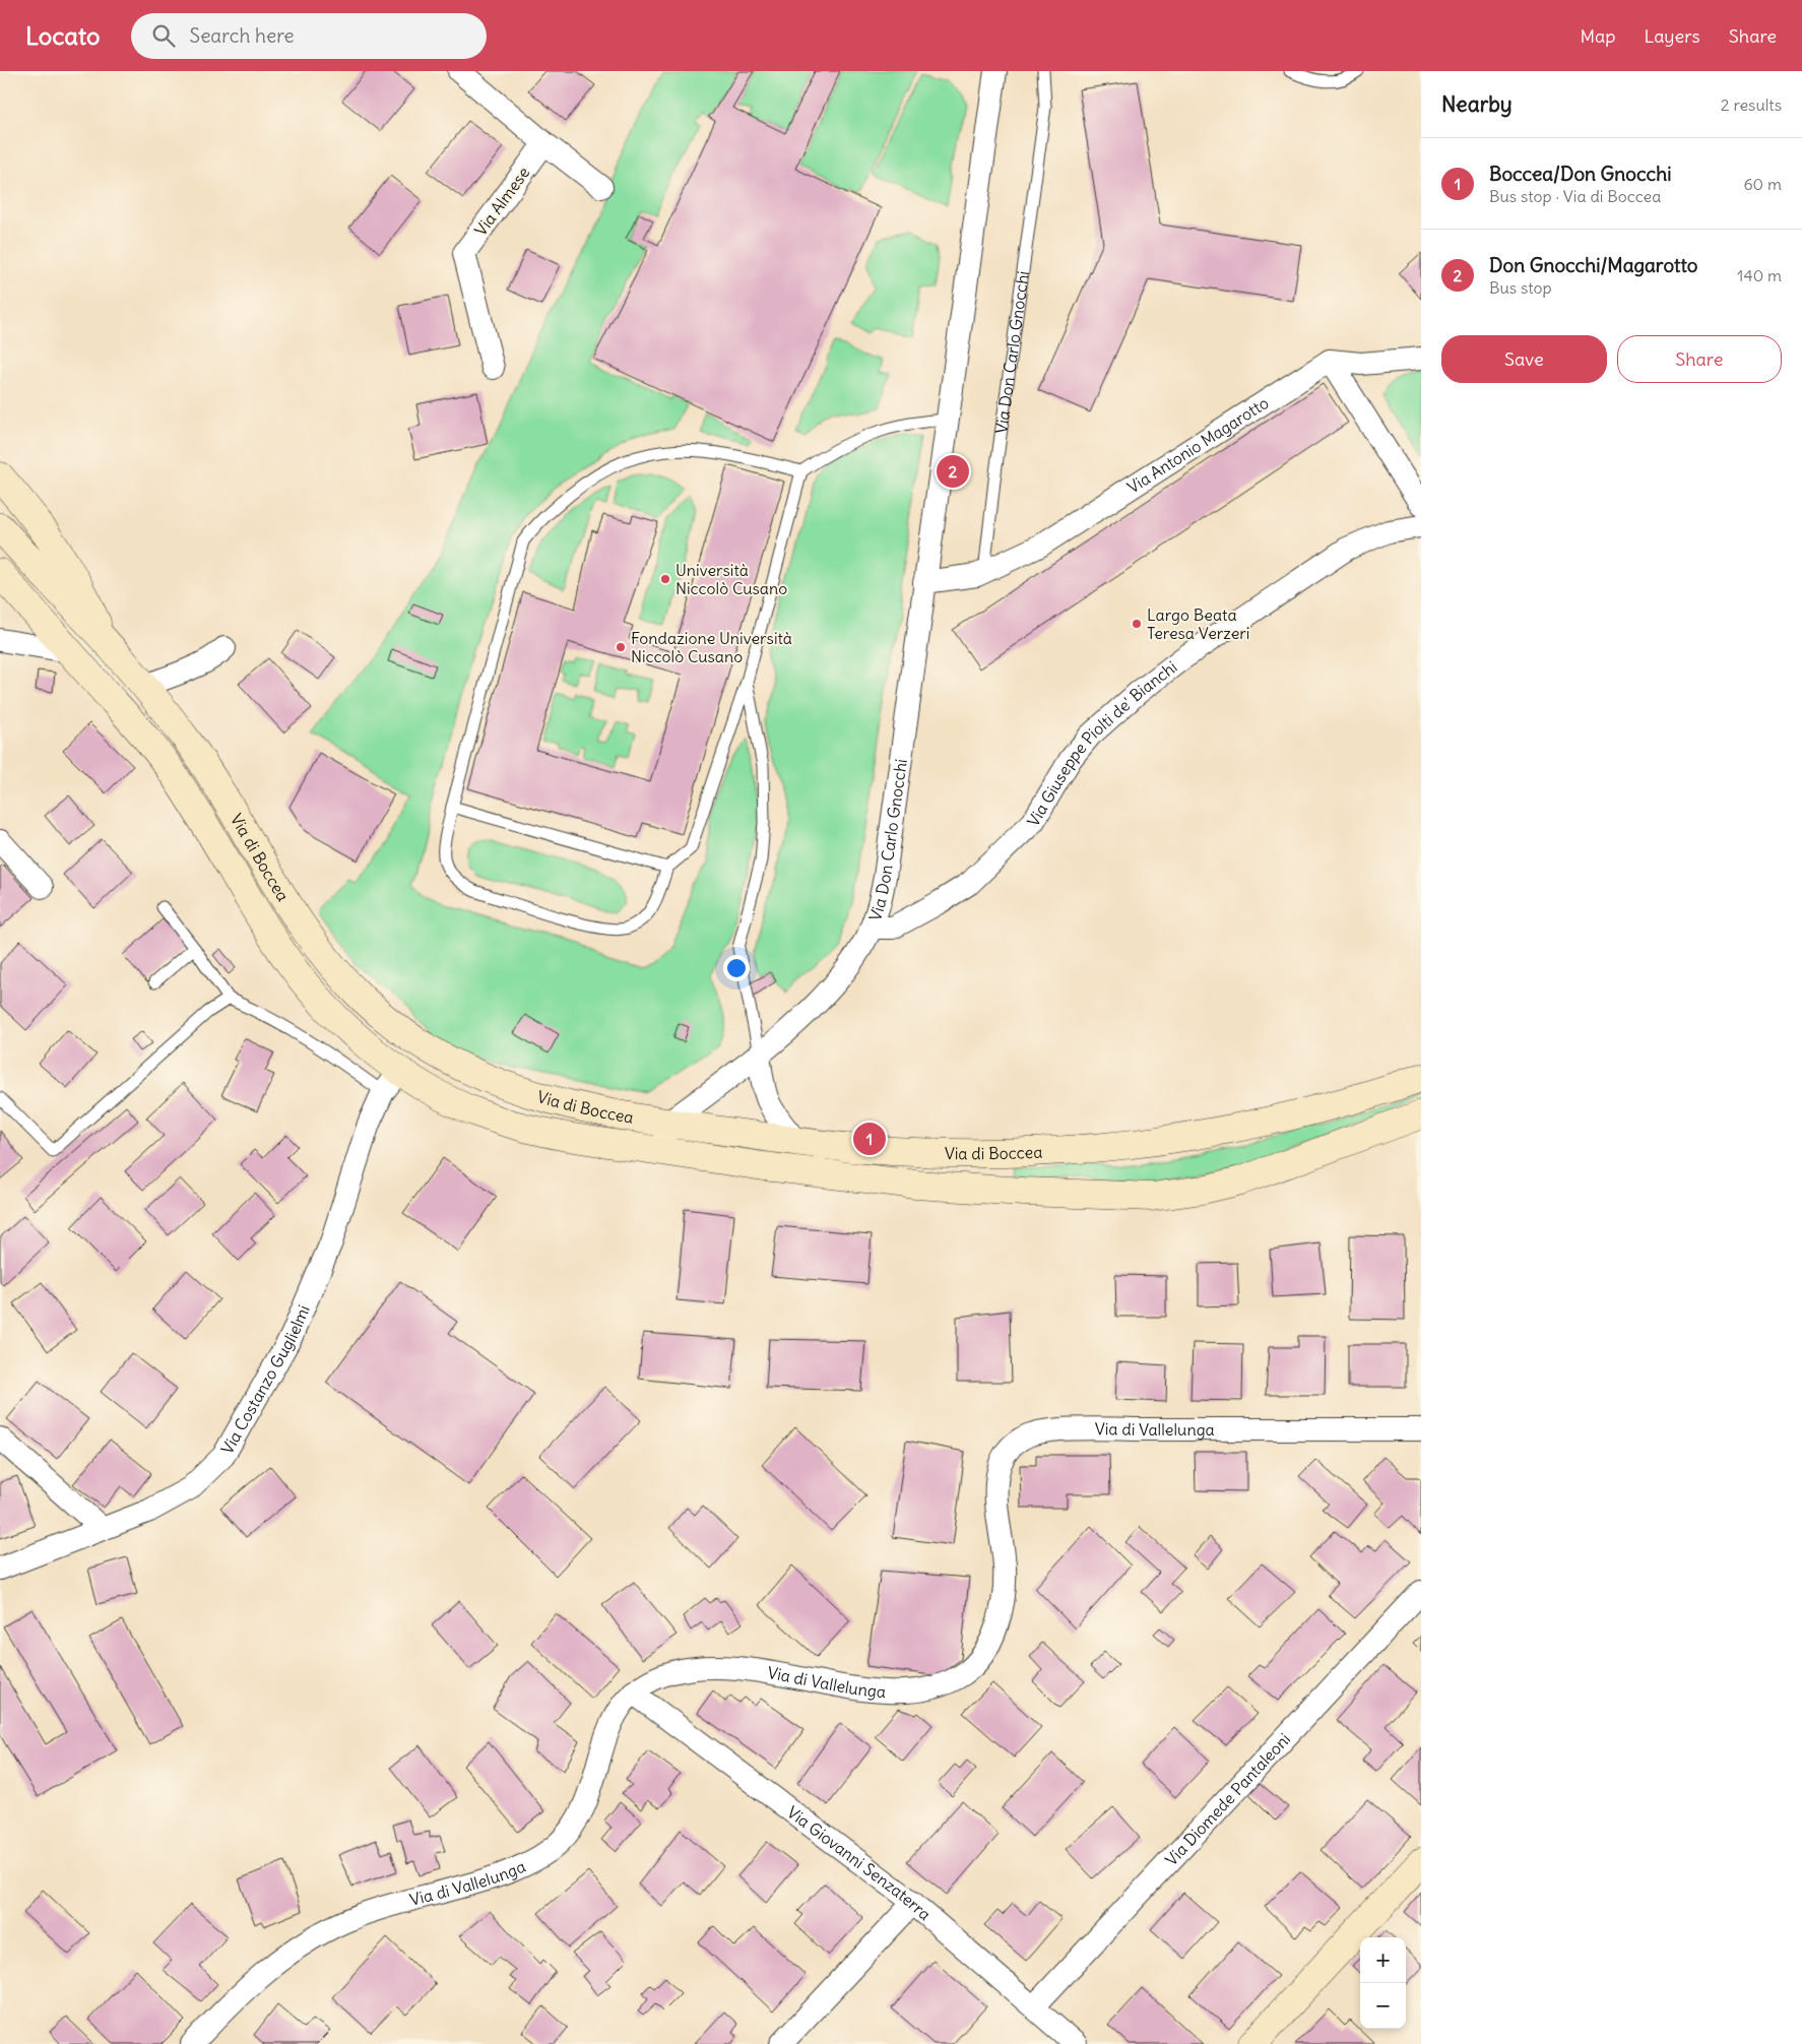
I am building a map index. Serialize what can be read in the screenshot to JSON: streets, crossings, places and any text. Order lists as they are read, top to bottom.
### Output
{
  "streets": {
    "main road": ["Via di Boccea"],
    "street": [
      "Via Almese",
      "Via Don Carlo Gnocchi",
      "Via Antonio Magarotto",
      "Via Giuseppe Piolti de' Bianchi",
      "Via Costanzo Guglielmi",
      "Via di Vallelunga",
      "Via Diomede Pantaleoni",
      "Via Giovanni Senzaterra"
    ]
  },
  "crossings": [
    ["Via Don Carlo Gnocchi", "Via Antonio Magarotto"],
    ["Via Don Carlo Gnocchi", "Via Giuseppe Piolti de' Bianchi"],
    ["Via Don Carlo Gnocchi", "Via di Boccea"],
    ["Via di Boccea", "Via Costanzo Guglielmi"],
    ["Via di Vallelunga", "Via Giovanni Senzaterra"],
    ["Via Diomede Pantaleoni", "Via Giovanni Senzaterra"]
  ],
  "places": ["Università Niccolò Cusano", "Largo Beata Teresa Verzeri", "Fondazione Università Niccolò Cusano"],
  "page": {
    "header": "Locato",
    "search": "Search here",
    "nav": ["Map", "Layers", "Share"],
    "heading": ["Nearby", "2 results"],
    "list": [
      {
        "mark": "1",
        "name": "Boccea/Don Gnocchi",
        "note": "Bus stop · Via di Boccea",
        "value": "60 m"
      },
      {
        "mark": "2",
        "name": "Don Gnocchi/Magarotto",
        "note": "Bus stop",
        "value": "140 m"
      }
    ],
    "buttons": ["Save", "Share"],
    "pins": ["2", "1"],
    "map_buttons": ["+", "−"]
  }
}
